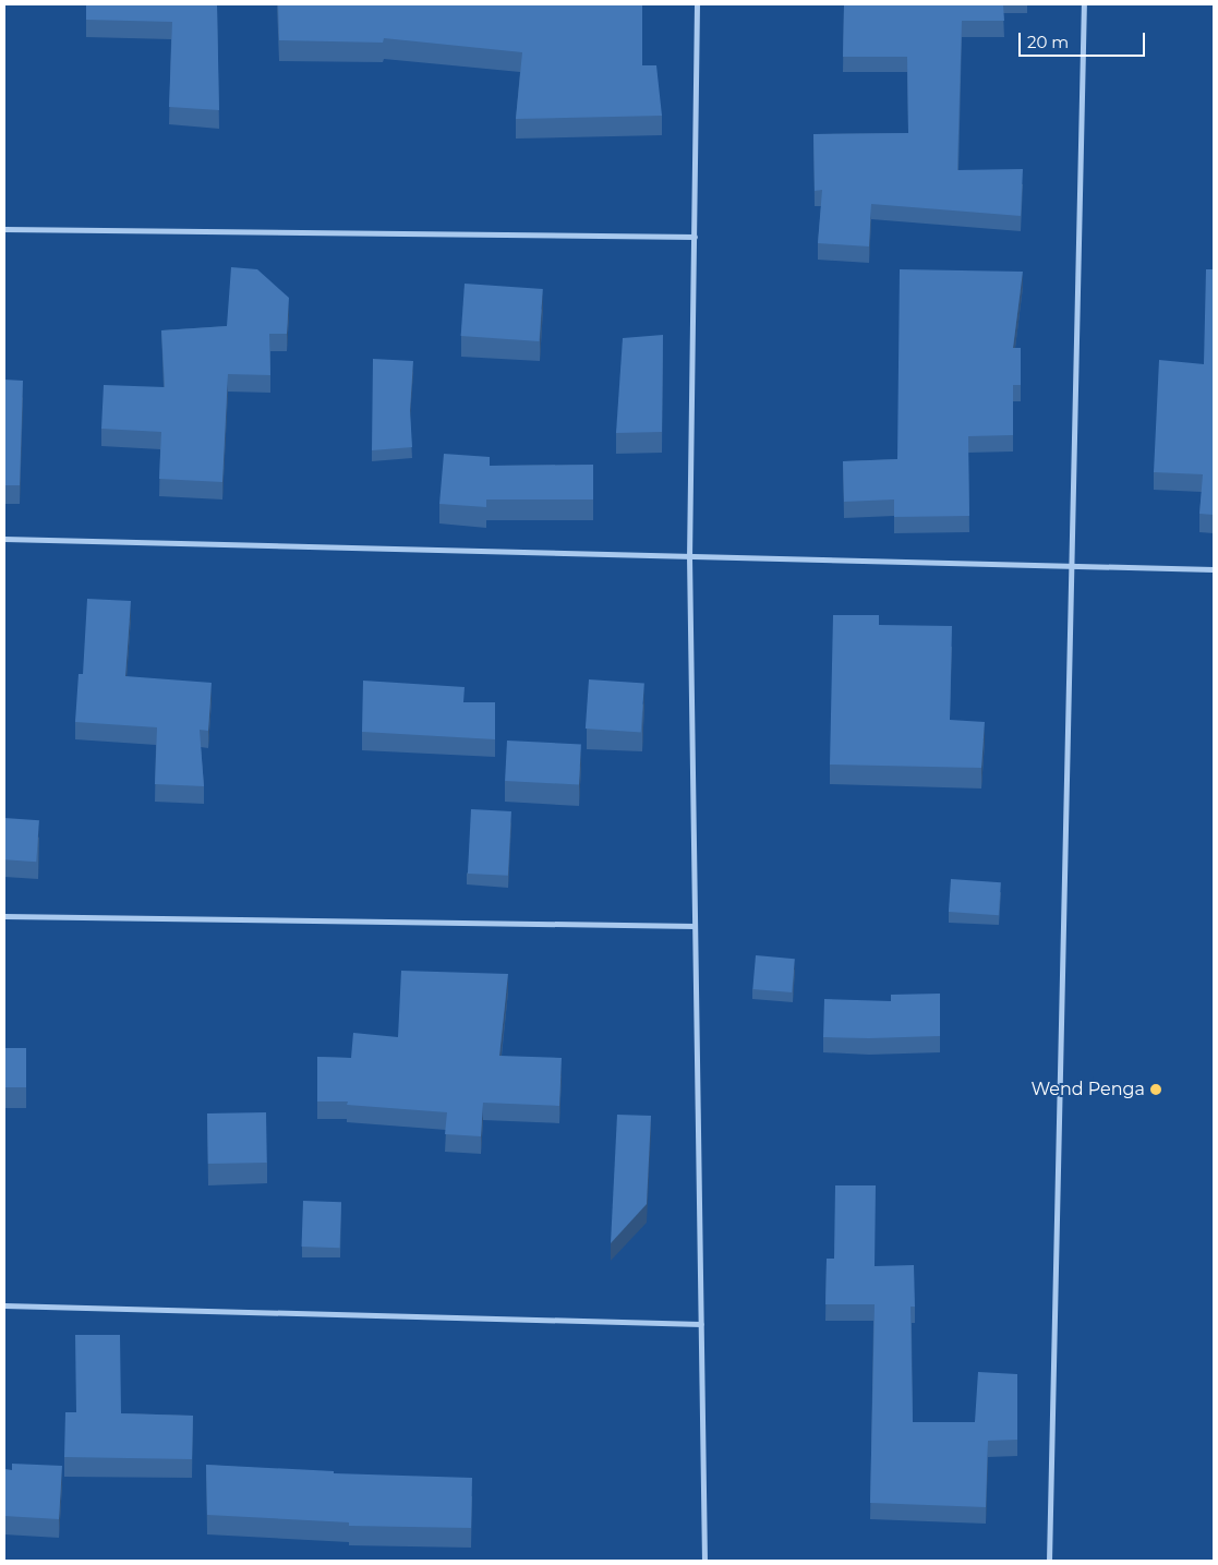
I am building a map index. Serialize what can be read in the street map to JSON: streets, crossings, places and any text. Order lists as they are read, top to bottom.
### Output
{
  "places": ["Wend Penga"],
  "scale_bar": "20 m"
}
